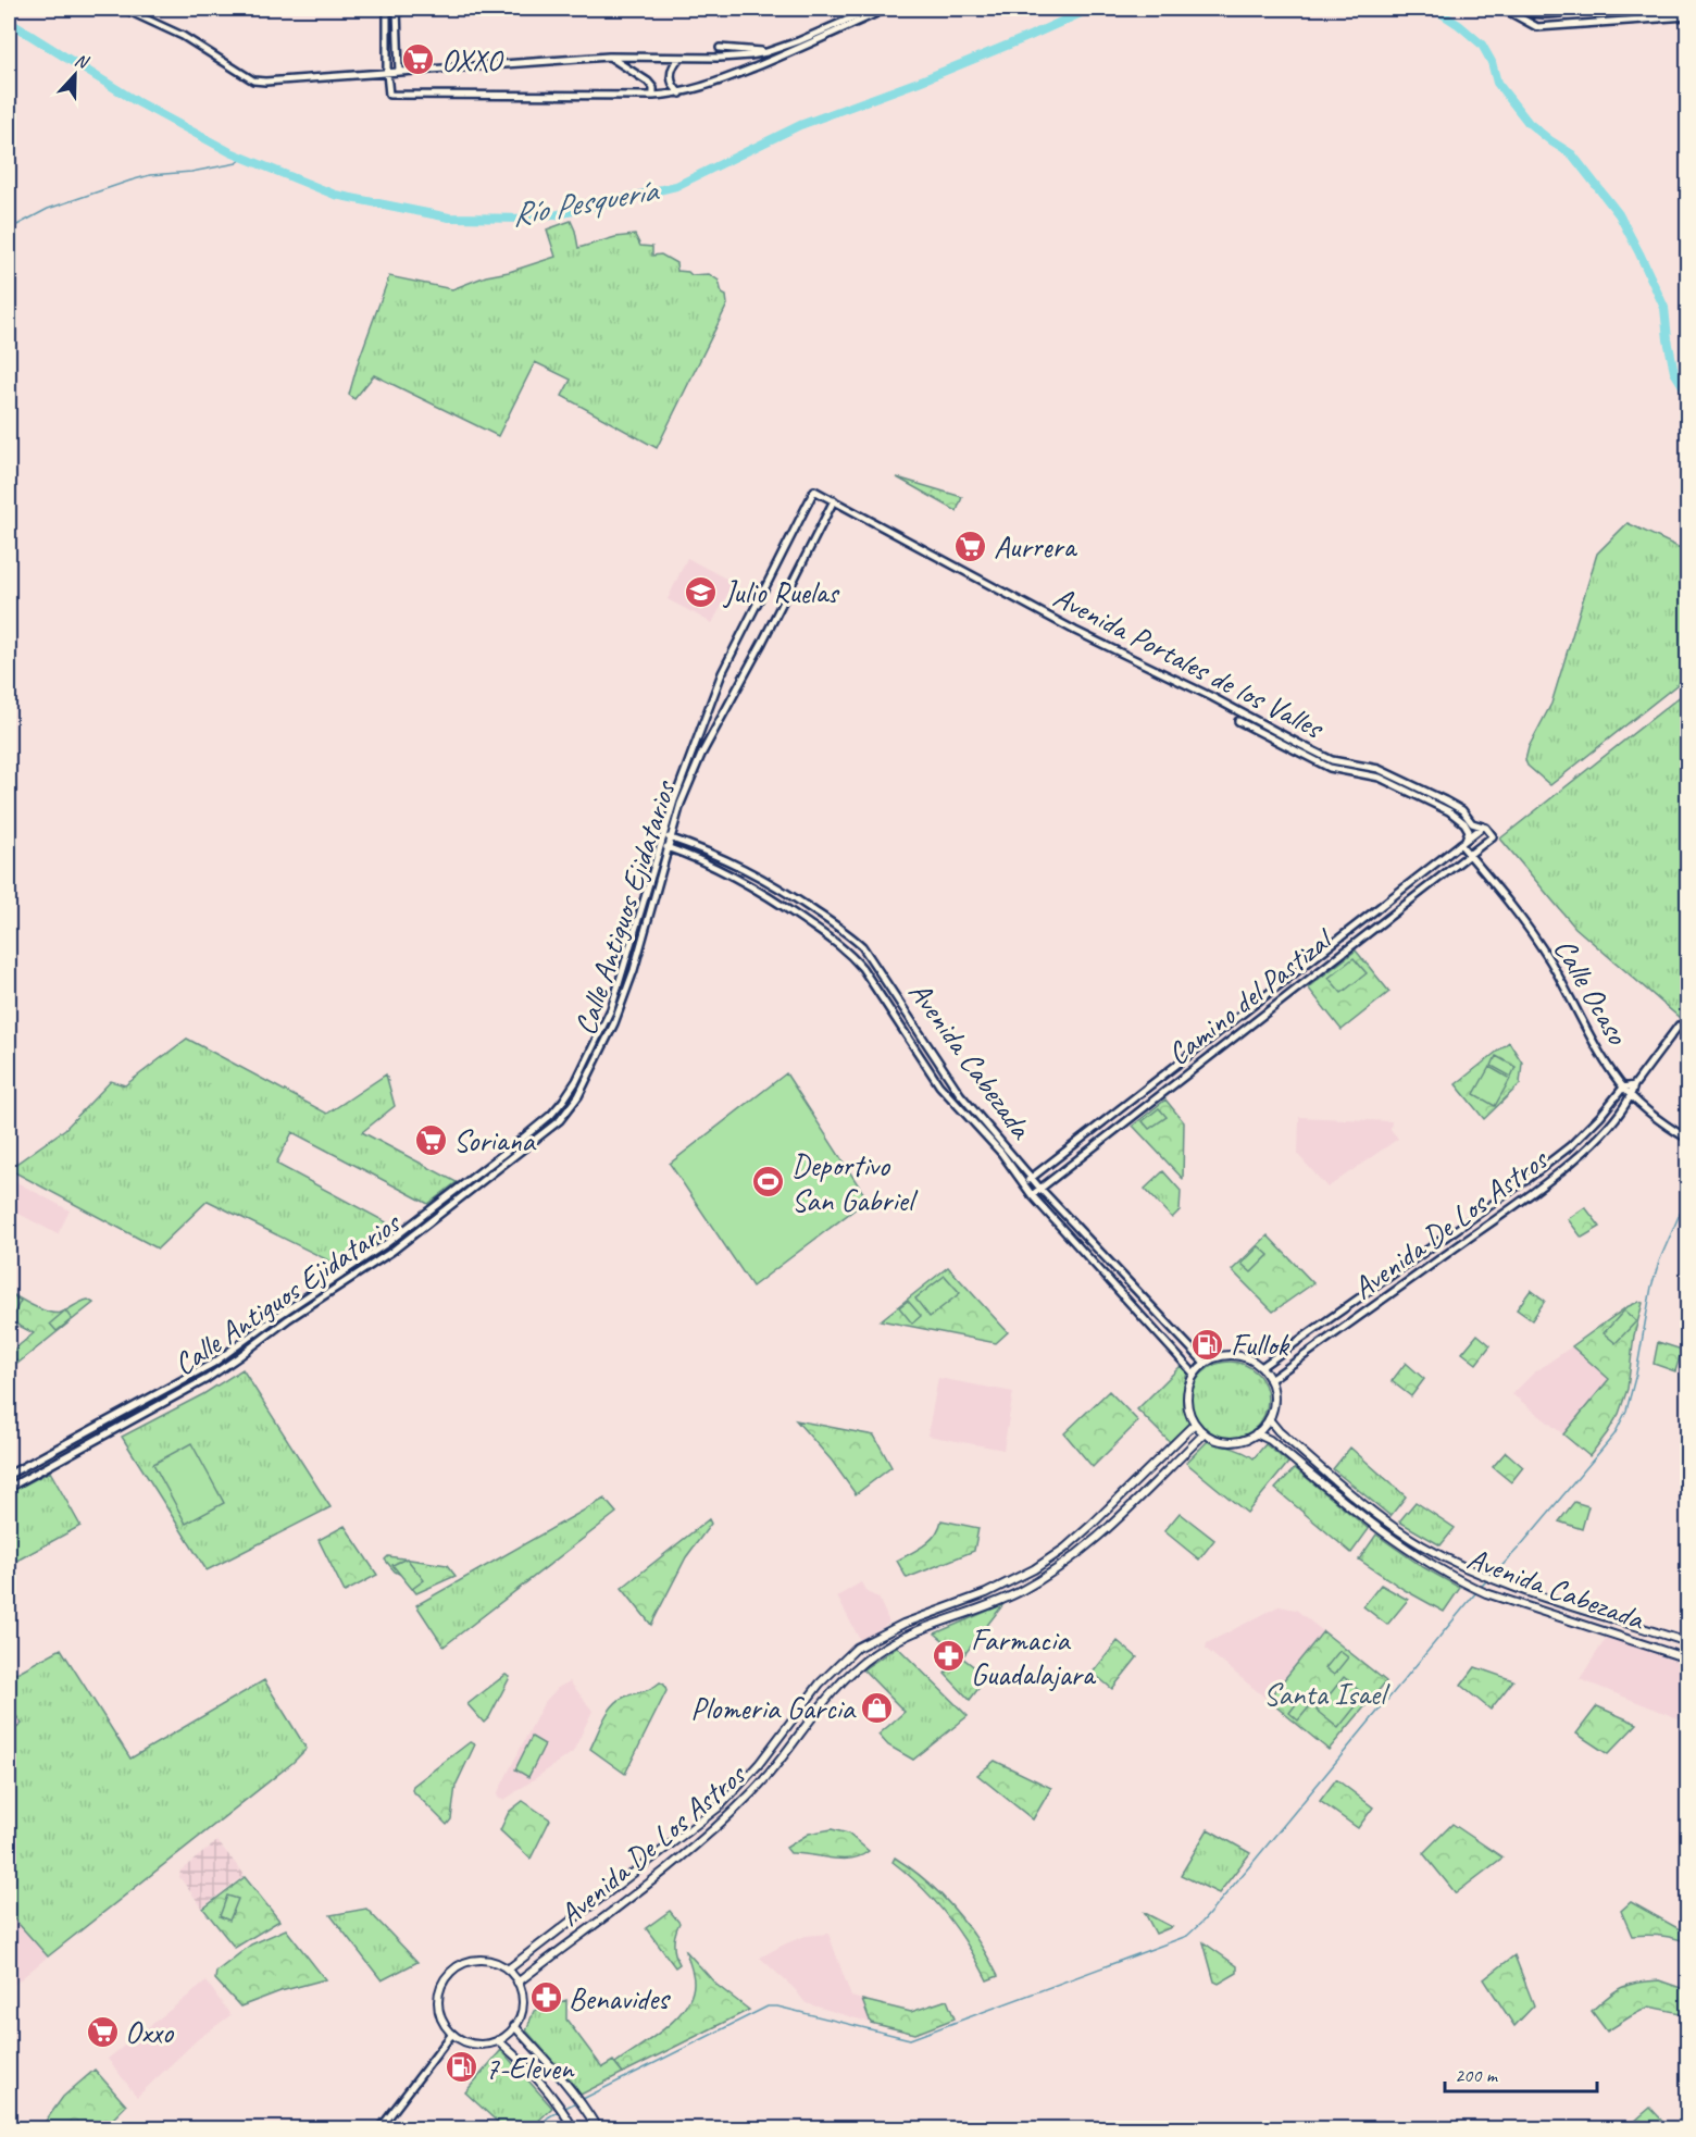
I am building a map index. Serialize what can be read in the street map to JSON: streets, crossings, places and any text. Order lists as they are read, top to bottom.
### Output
{
  "streets": {
    "main road": ["Avenida Cabezada", "Avenida De Los Astros"],
    "street": [
      "Avenida Portales de los Valles",
      "Calle Antiguos Ejidatarios",
      "Calle Ocaso",
      "Camino del Pastizal"
    ]
  },
  "crossings": [
    ["Avenida Portales de los Valles", "Calle Antiguos Ejidatarios"],
    ["Avenida Portales de los Valles", "Calle Ocaso"],
    ["Avenida Portales de los Valles", "Camino del Pastizal"],
    ["Calle Antiguos Ejidatarios", "Avenida Cabezada"],
    ["Calle Ocaso", "Camino del Pastizal"],
    ["Calle Ocaso", "Avenida De Los Astros"],
    ["Camino del Pastizal", "Avenida Cabezada"],
    ["Avenida Cabezada", "Avenida De Los Astros"]
  ],
  "water": ["Río Pesquería"],
  "parks": ["Santa Isael"],
  "places": {
    "supermarket": [
      "OXXO",
      "Aurrera",
      "Soriana",
      "Oxxo"
    ],
    "school or university": ["Julio Ruelas"],
    "sports": ["Deportivo San Gabriel"],
    "fuel station": ["Fullok", "7-Eleven"],
    "pharmacy": ["Farmacia Guadalajara", "Benavides"],
    "shop": ["Plomeria Garcia"]
  },
  "scale_bar": "200 m",
  "north": "top"
}
